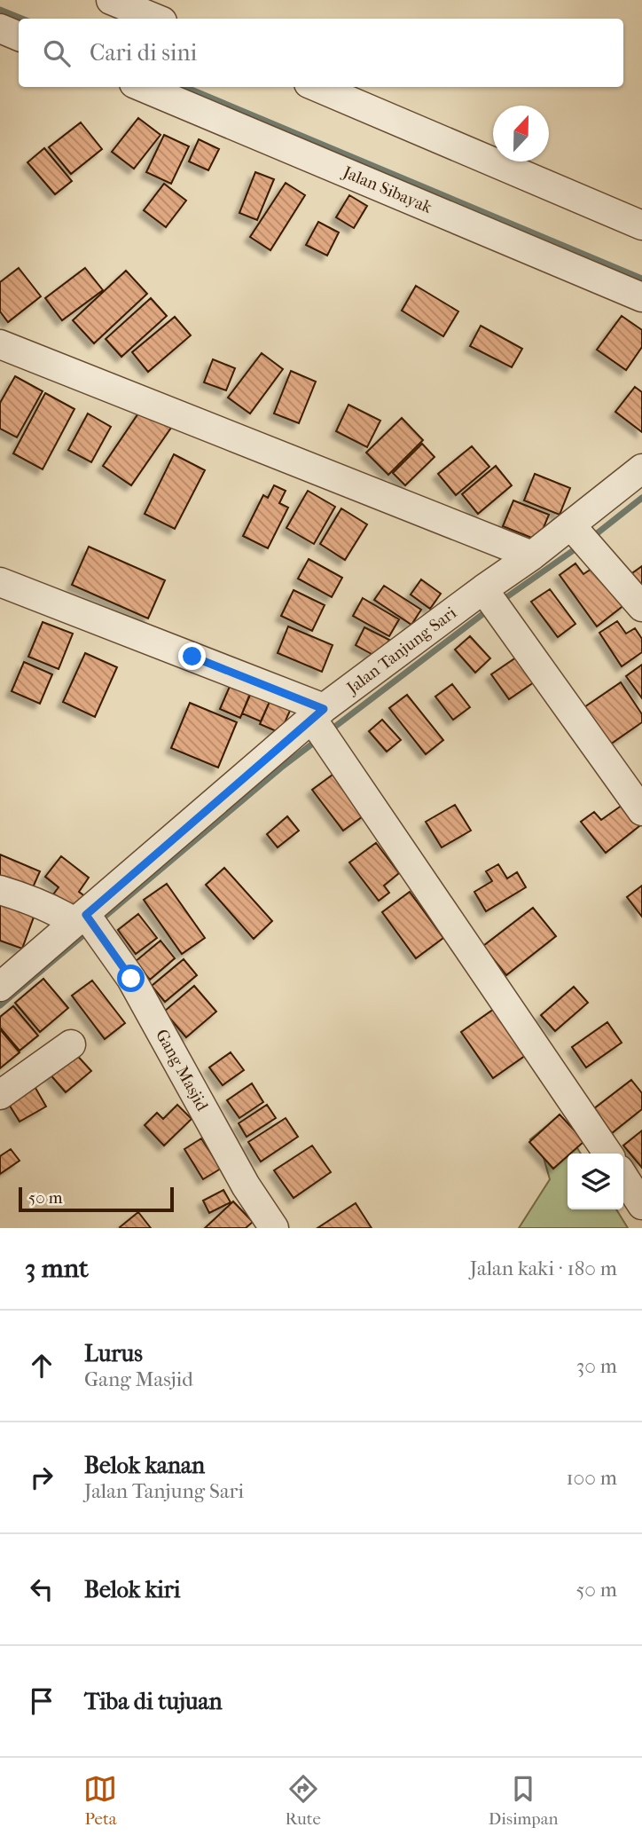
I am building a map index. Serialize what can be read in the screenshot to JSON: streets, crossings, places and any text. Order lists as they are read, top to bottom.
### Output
{
  "streets": {
    "street": ["Jalan Sibayak", "Jalan Tanjung Sari", "Gang Masjid"]
  },
  "crossings": [
    ["Jalan Tanjung Sari", "Gang Masjid"]
  ],
  "scale_bar": "50 m",
  "north": "top",
  "page": {
    "search": "Cari di sini",
    "scale": "50 m",
    "heading": ["3 mnt", "Jalan kaki · 180 m"],
    "list": [
      ["Lurus", "Gang Masjid", "30 m"],
      ["Belok kanan", "Jalan Tanjung Sari", "100 m"],
      ["Belok kiri", "50 m"],
      "Tiba di tujuan"
    ],
    "nav": ["Peta", "Rute", "Disimpan"]
  }
}
